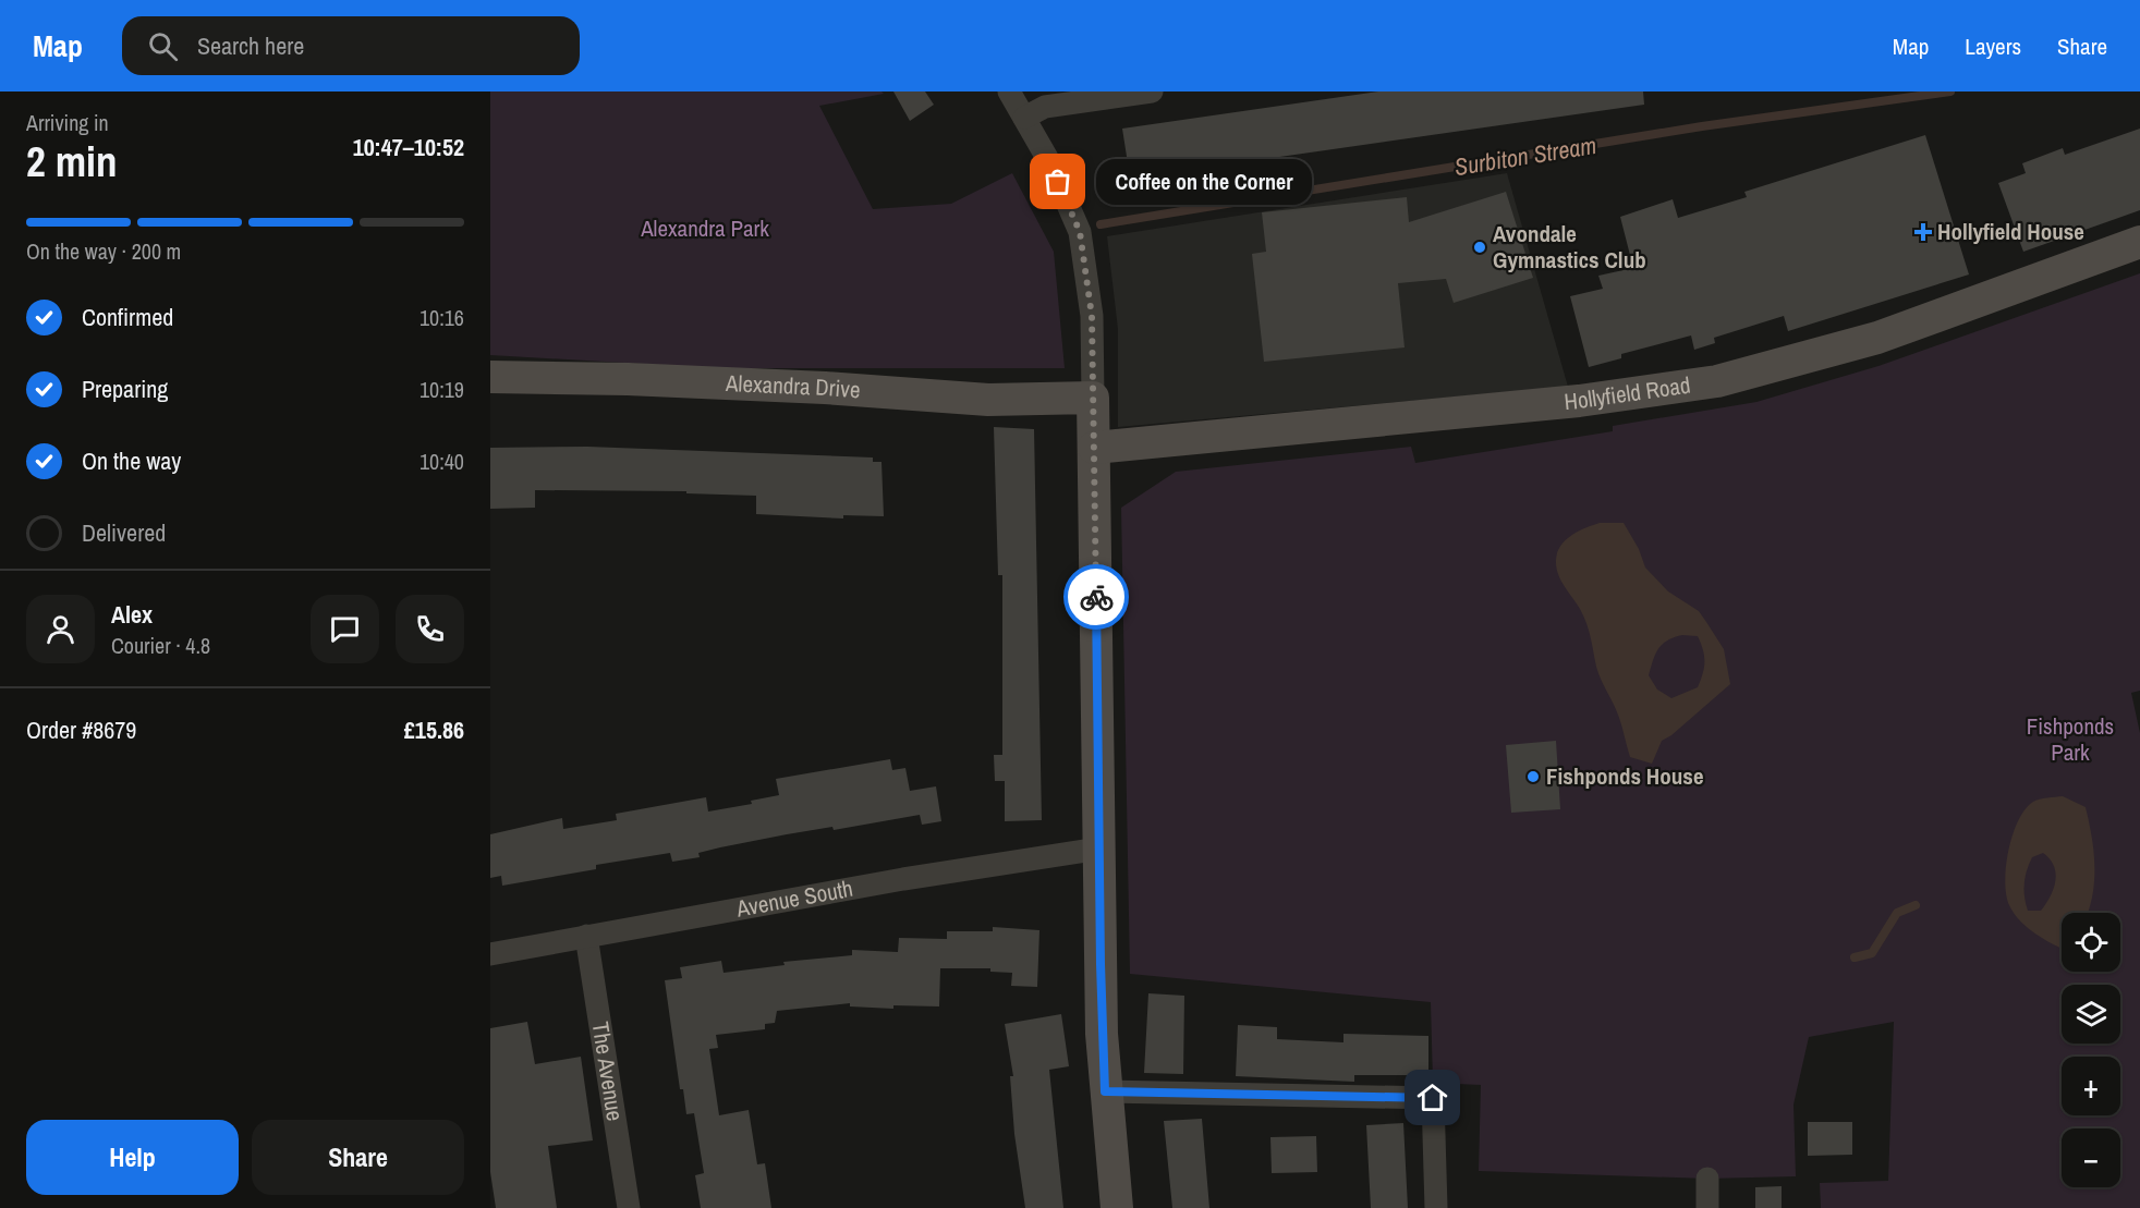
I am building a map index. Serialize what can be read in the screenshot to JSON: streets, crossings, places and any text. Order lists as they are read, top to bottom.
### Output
{
  "streets": {
    "street": [
      "Alexandra Drive",
      "Hollyfield Road",
      "Avenue South",
      "The Avenue"
    ]
  },
  "crossings": [
    ["Avenue South", "The Avenue"]
  ],
  "water": ["Surbiton Stream"],
  "parks": ["Alexandra Park", "Fishponds Park"],
  "places": {
    "other": ["Coffee on the Corner", "Avondale Gymnastics Club", "Fishponds House"],
    "health": ["Hollyfield House"]
  },
  "page": {
    "header": "Map",
    "search": "Search here",
    "nav": ["Map", "Layers", "Share"],
    "heading": ["2 min", "Arriving in", "10:47–10:52"],
    "panel": [
      "Alex",
      "Courier · 4.8",
      "Order #8679",
      "£15.86"
    ],
    "bubble": "Coffee on the Corner",
    "bar": "On the way · 200 m",
    "list": [
      ["Confirmed", "10:16"],
      ["Preparing", "10:19"],
      ["On the way", "10:40"],
      "Delivered"
    ],
    "map_buttons": ["+", "−"],
    "buttons": ["Help", "Share"]
  }
}
